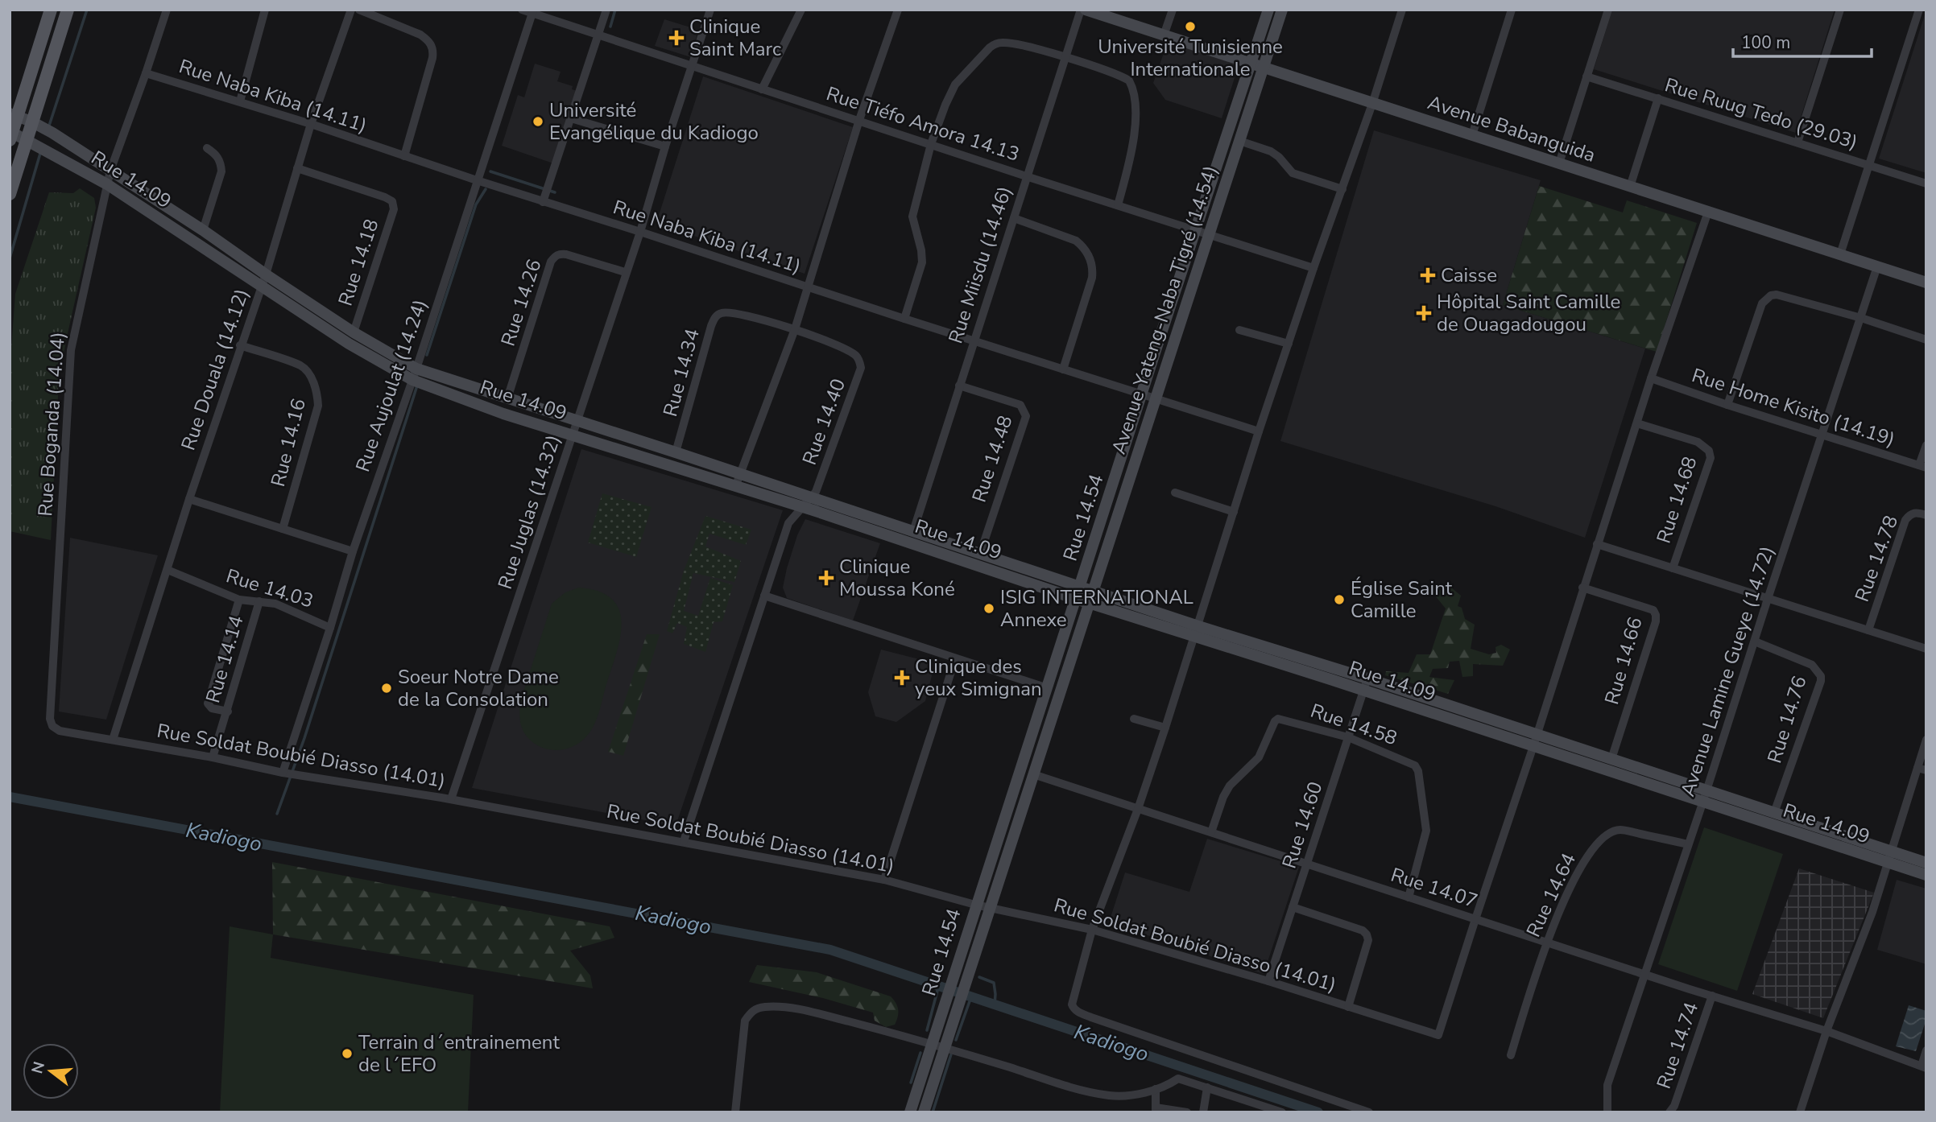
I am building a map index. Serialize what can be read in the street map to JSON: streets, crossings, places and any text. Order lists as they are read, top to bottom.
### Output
{
  "streets": {
    "street": [
      "Rue Naba Kiba (14.11)",
      "Rue Ruug Tedo (29.03)",
      "Rue Tiéfo Amora 14.13",
      "Avenue Babanguida",
      "Rue 14.09",
      "Rue 14.18",
      "Rue Miisdu (14.46)",
      "Rue 14.26",
      "Avenue Yateng-Naba Tigré (14.54)",
      "Rue Douala (14.12)",
      "Rue 14.34",
      "Rue Aujoulat (14.24)",
      "Rue Home Kisito (14.19)",
      "Rue 14.40",
      "Rue Boganda (14.04)",
      "Rue 14.16",
      "Rue 14.48",
      "Rue 14.68",
      "Rue Juglas (14.32)",
      "Rue 14.54",
      "Rue 14.78",
      "Rue 14.03",
      "Rue 14.14",
      "Rue 14.66",
      "Avenue Lamine Gueye (14.72)",
      "Rue 14.76",
      "Rue 14.58",
      "Rue Soldat Boubié Diasso (14.01)",
      "Rue 14.60",
      "Rue 14.07",
      "Rue 14.64",
      "Rue 14.74"
    ]
  },
  "crossings": [
    ["Rue Naba Kiba (14.11)", "Rue Miisdu (14.46)"],
    ["Rue Naba Kiba (14.11)", "Avenue Yateng-Naba Tigré (14.54)"],
    ["Rue Naba Kiba (14.11)", "Rue Douala (14.12)"],
    ["Rue Naba Kiba (14.11)", "Rue Aujoulat (14.24)"],
    ["Rue Naba Kiba (14.11)", "Rue Boganda (14.04)"],
    ["Rue Naba Kiba (14.11)", "Rue Juglas (14.32)"],
    ["Rue Naba Kiba (14.11)", "Rue 14.54"],
    ["Rue Tiéfo Amora 14.13", "Rue Miisdu (14.46)"],
    ["Rue Tiéfo Amora 14.13", "Avenue Yateng-Naba Tigré (14.54)"],
    ["Rue Tiéfo Amora 14.13", "Rue Aujoulat (14.24)"],
    ["Rue Tiéfo Amora 14.13", "Rue Juglas (14.32)"],
    ["Rue Tiéfo Amora 14.13", "Rue 14.54"],
    ["Avenue Babanguida", "Avenue Yateng-Naba Tigré (14.54)"],
    ["Avenue Babanguida", "Rue 14.54"],
    ["Avenue Babanguida", "Avenue Lamine Gueye (14.72)"],
    ["Rue 14.09", "Rue 14.18"],
    ["Rue 14.09", "Rue Miisdu (14.46)"],
    ["Rue 14.09", "Rue 14.26"],
    ["Rue 14.09", "Avenue Yateng-Naba Tigré (14.54)"],
    ["Rue 14.09", "Rue Douala (14.12)"],
    ["Rue 14.09", "Rue 14.34"],
    ["Rue 14.09", "Rue Aujoulat (14.24)"],
    ["Rue 14.09", "Rue 14.40"],
    ["Rue 14.09", "Rue Boganda (14.04)"],
    ["Rue 14.09", "Rue 14.48"],
    ["Rue 14.09", "Rue Juglas (14.32)"],
    ["Rue 14.09", "Rue 14.54"],
    ["Rue 14.09", "Rue 14.66"],
    ["Rue 14.09", "Avenue Lamine Gueye (14.72)"],
    ["Rue 14.09", "Rue 14.76"],
    ["Rue 14.09", "Rue 14.60"],
    ["Rue 14.18", "Rue Douala (14.12)"],
    ["Rue Miisdu (14.46)", "Rue 14.48"],
    ["Rue 14.26", "Rue Juglas (14.32)"],
    ["Avenue Yateng-Naba Tigré (14.54)", "Rue 14.54"],
    ["Avenue Yateng-Naba Tigré (14.54)", "Rue Soldat Boubié Diasso (14.01)"],
    ["Avenue Yateng-Naba Tigré (14.54)", "Rue 14.07"],
    ["Rue Douala (14.12)", "Rue 14.16"],
    ["Rue Douala (14.12)", "Rue 14.03"],
    ["Rue Douala (14.12)", "Rue Soldat Boubié Diasso (14.01)"],
    ["Rue 14.34", "Rue 14.40"],
    ["Rue Aujoulat (14.24)", "Rue 14.03"],
    ["Rue Aujoulat (14.24)", "Rue Soldat Boubié Diasso (14.01)"],
    ["Rue Home Kisito (14.19)", "Avenue Lamine Gueye (14.72)"],
    ["Rue Boganda (14.04)", "Rue Soldat Boubié Diasso (14.01)"],
    ["Rue Juglas (14.32)", "Rue Soldat Boubié Diasso (14.01)"],
    ["Rue 14.54", "Rue Soldat Boubié Diasso (14.01)"],
    ["Rue 14.03", "Rue 14.14"],
    ["Rue 14.14", "Rue Soldat Boubié Diasso (14.01)"],
    ["Avenue Lamine Gueye (14.72)", "Rue 14.76"],
    ["Avenue Lamine Gueye (14.72)", "Rue 14.07"],
    ["Avenue Lamine Gueye (14.72)", "Rue 14.64"],
    ["Rue 14.58", "Rue 14.60"],
    ["Rue 14.58", "Rue 14.07"],
    ["Rue Soldat Boubié Diasso (14.01)", "Rue 14.60"],
    ["Rue Soldat Boubié Diasso (14.01)", "Rue 14.07"],
    ["Rue 14.60", "Rue 14.07"],
    ["Rue 14.07", "Rue 14.64"],
    ["Rue 14.07", "Rue 14.74"]
  ],
  "water": ["Kadiogo"],
  "places": {
    "other": [
      "Université Tunisienne Internationale",
      "Université Evangélique du Kadiogo",
      "Église Saint Camille",
      "ISIG INTERNATIONAL Annexe",
      "Soeur Notre Dame de la Consolation",
      "Terrain d´entrainement de l´EFO"
    ],
    "health": [
      "Clinique Saint Marc",
      "Caisse",
      "Hôpital Saint Camille de Ouagadougou",
      "Clinique Moussa Koné",
      "Clinique des yeux Simignan"
    ]
  },
  "scale_bar": "100 m",
  "north": "left"
}
